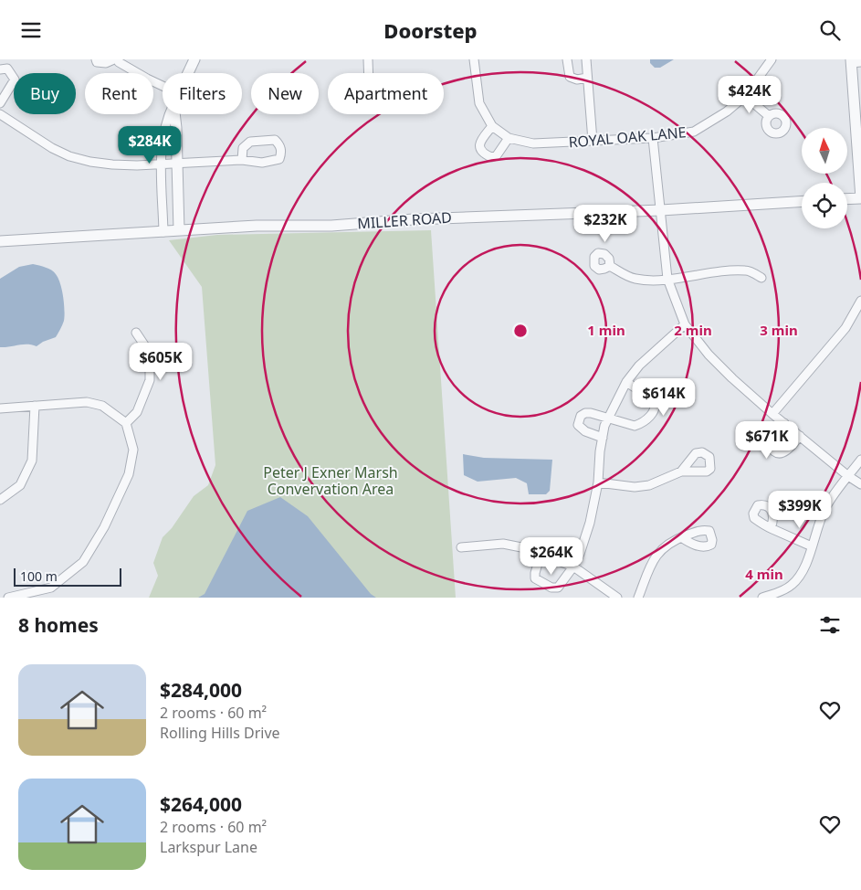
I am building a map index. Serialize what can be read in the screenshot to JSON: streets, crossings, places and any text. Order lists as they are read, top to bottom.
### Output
{
  "streets": {
    "street": ["ROYAL OAK LANE", "MILLER ROAD"]
  },
  "parks": ["Peter J Exner Marsh Convervation Area"],
  "scale_bar": "100 m",
  "north": "top",
  "page": {
    "header": "Doorstep",
    "chip": [
      "Buy",
      "Rent",
      "Filters",
      "New",
      "Apartment"
    ],
    "price": [
      "$424K",
      "$284K",
      "$232K",
      "$605K",
      "$614K",
      "$671K",
      "$399K",
      "$264K"
    ],
    "scale": "100 m",
    "heading": "8 homes",
    "list": [
      {
        "name": "$284,000",
        "note": "2 rooms · 60 m² · Rolling Hills Drive"
      },
      {
        "name": "$264,000",
        "note": "2 rooms · 60 m² · Larkspur Lane"
      }
    ]
  },
  "rings": [
    "1 min",
    "2 min",
    "3 min",
    "4 min"
  ]
}
